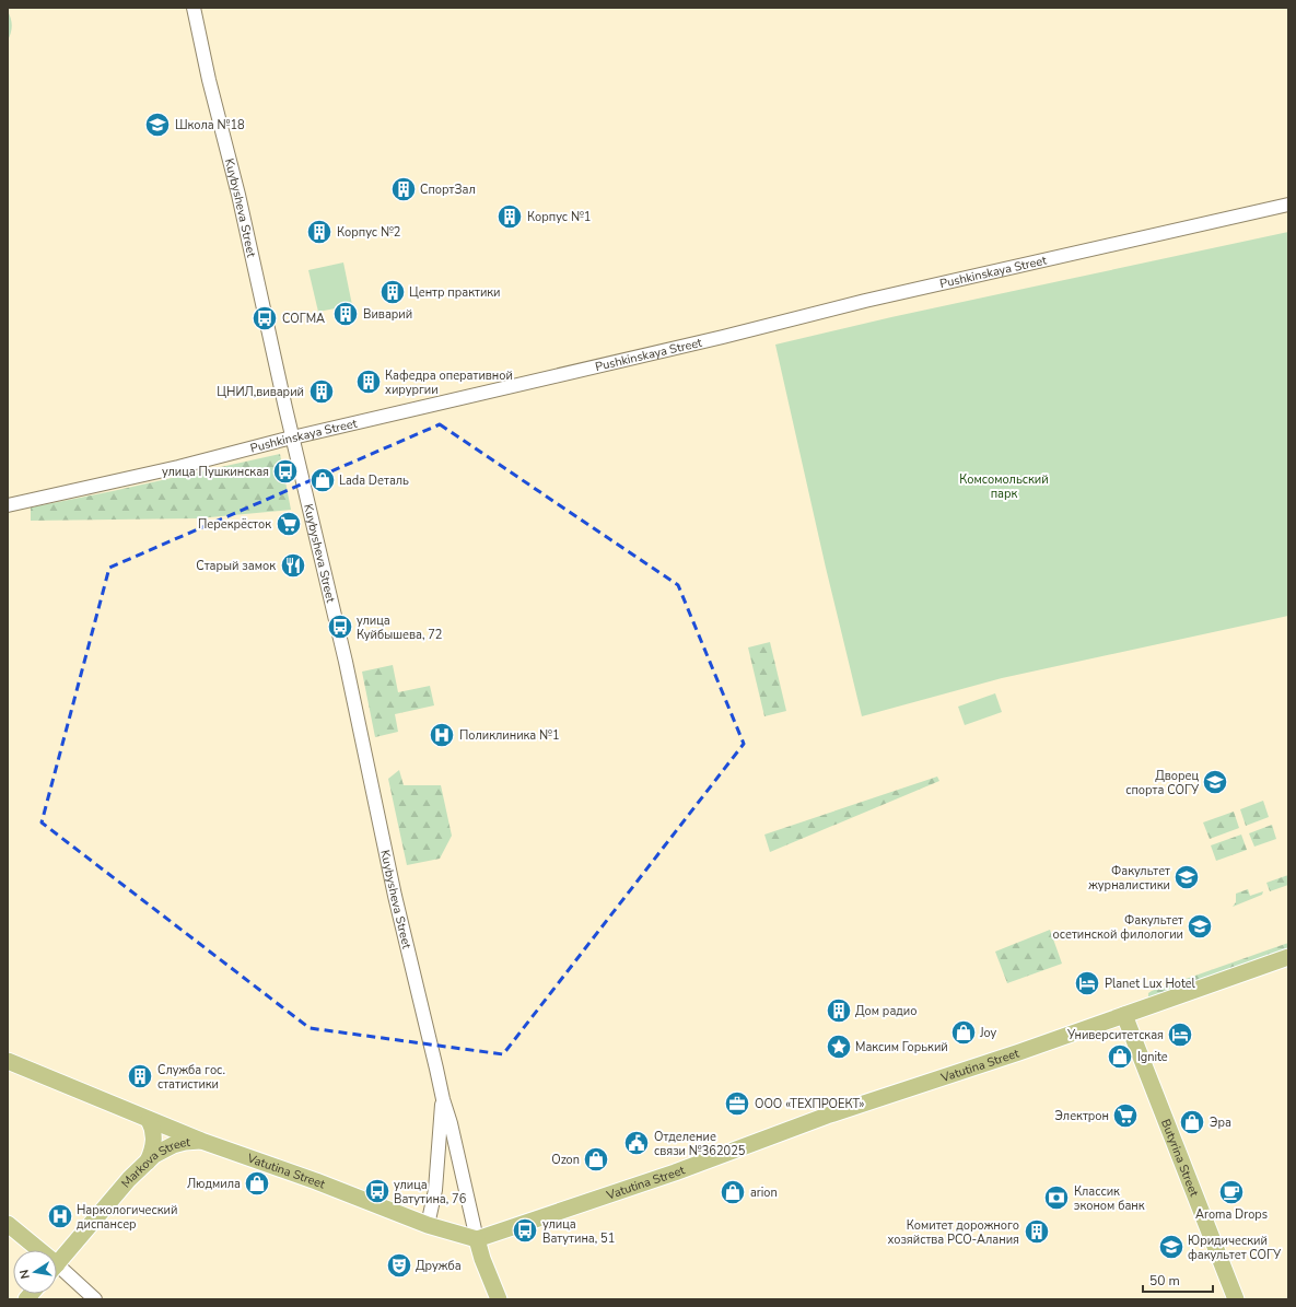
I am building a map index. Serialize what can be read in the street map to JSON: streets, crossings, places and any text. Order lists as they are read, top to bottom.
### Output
{
  "streets": {
    "main road": [
      "Kuybysheva Street",
      "Vatutina Street",
      "Butyrina Street",
      "Markova Street"
    ],
    "street": ["Pushkinskaya Street"]
  },
  "crossings": [
    ["Kuybysheva Street", "Pushkinskaya Street"],
    ["Kuybysheva Street", "Vatutina Street"],
    ["Vatutina Street", "Butyrina Street"],
    ["Vatutina Street", "Markova Street"]
  ],
  "parks": ["Комсомольский парк"],
  "places": {
    "school or university": [
      "Школа №18",
      "Дворец спорта СОГУ",
      "Факультет журналистики",
      "Факультет осетинской филологии",
      "Юридический факультет СОГУ"
    ],
    "building": [
      "СпортЗал",
      "Корпус №1",
      "Корпус №2",
      "Центр практики",
      "Виварий",
      "Кафедра оперативной хирургии",
      "ЦНИЛ,виварий",
      "Дом радио",
      "Служба гос. статистики",
      "Комитет дорожного хозяйства РСО-Алания"
    ],
    "bus stop": [
      "СОГМА",
      "улица Пушкинская",
      "улица Куйбышева, 72",
      "улица Ватутина, 76",
      "улица Ватутина, 51"
    ],
    "shop": [
      "Lada Dеталь",
      "Joy",
      "Ignite",
      "Эра",
      "Ozon",
      "Людмила",
      "arion"
    ],
    "supermarket": ["Перекрёсток", "Электрон"],
    "restaurant": ["Старый замок"],
    "hospital": ["Поликлиника №1", "Наркологический диспансер"],
    "hotel": ["Planet Lux Hotel", "Университетская"],
    "place": ["Максим Горький"],
    "office": ["ООО «ТЕХПРОЕКТ»"],
    "public building": ["Отделение связи №362025"],
    "cafe": ["Aroma Drops"],
    "bank": ["Классик эконом банк"],
    "theatre": ["Дружба"]
  },
  "scale_bar": "50 m",
  "north": "left"
}
